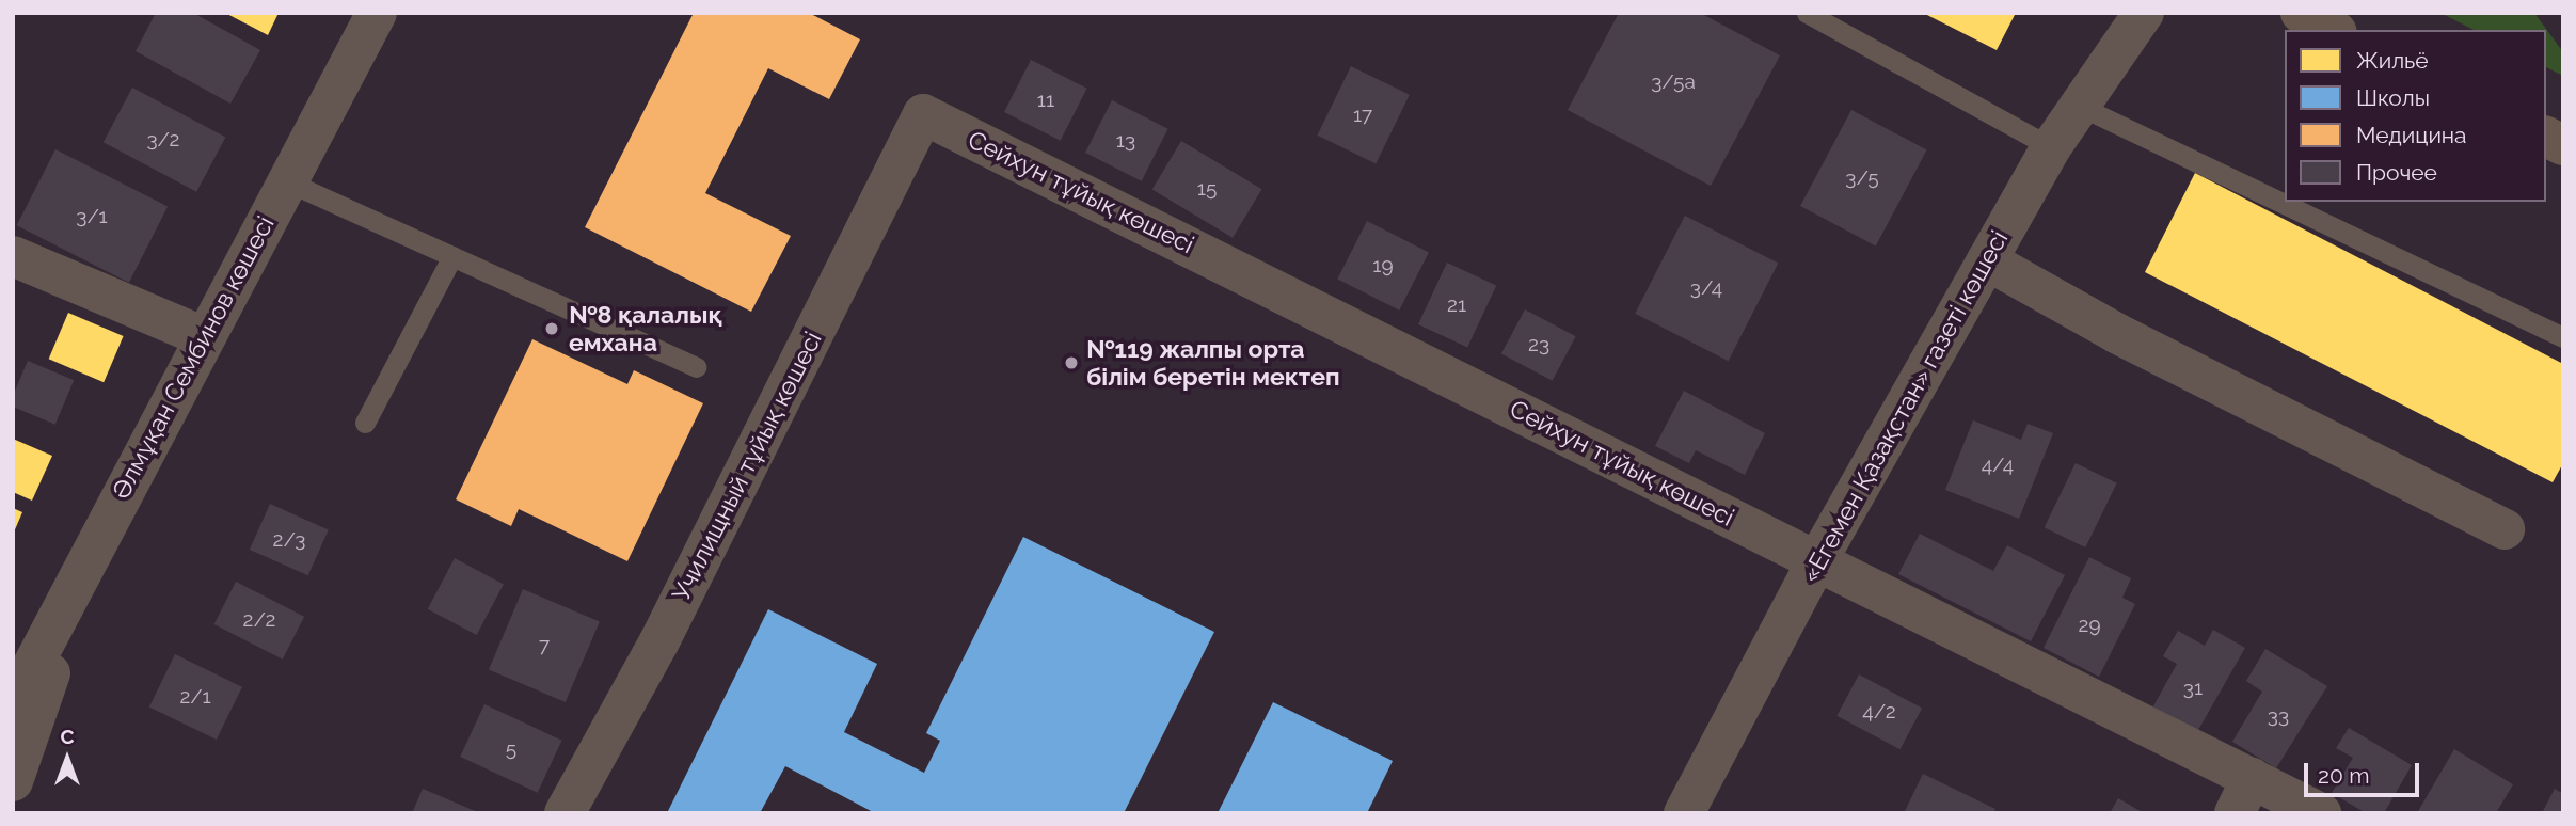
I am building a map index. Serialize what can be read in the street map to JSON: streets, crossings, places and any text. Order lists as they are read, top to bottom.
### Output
{
  "streets": {
    "street": [
      "Сейхун тұйық көшесі",
      "Әлмұқан Сембинов көшесі",
      "«Егемен Қазақстан» газеті көшесі",
      "Училищный тұйық көшесі"
    ]
  },
  "crossings": [
    ["Сейхун тұйық көшесі", "«Егемен Қазақстан» газеті көшесі"],
    ["Сейхун тұйық көшесі", "Училищный тұйық көшесі"]
  ],
  "places": ["№8 қалалық емхана", "№119 жалпы орта білім беретін мектеп"],
  "house_numbers": [
    "3/5а",
    "11",
    "17",
    "3/2",
    "13",
    "3/5",
    "15",
    "3/1",
    "19",
    "3/4",
    "21",
    "23",
    "4/4",
    "2/3",
    "2/2",
    "29",
    "7",
    "31",
    "2/1",
    "4/2",
    "33",
    "5"
  ],
  "legend": [
    "Жильё",
    "Школы",
    "Медицина",
    "Прочее"
  ],
  "scale_bar": "20 m",
  "north": "top"
}
